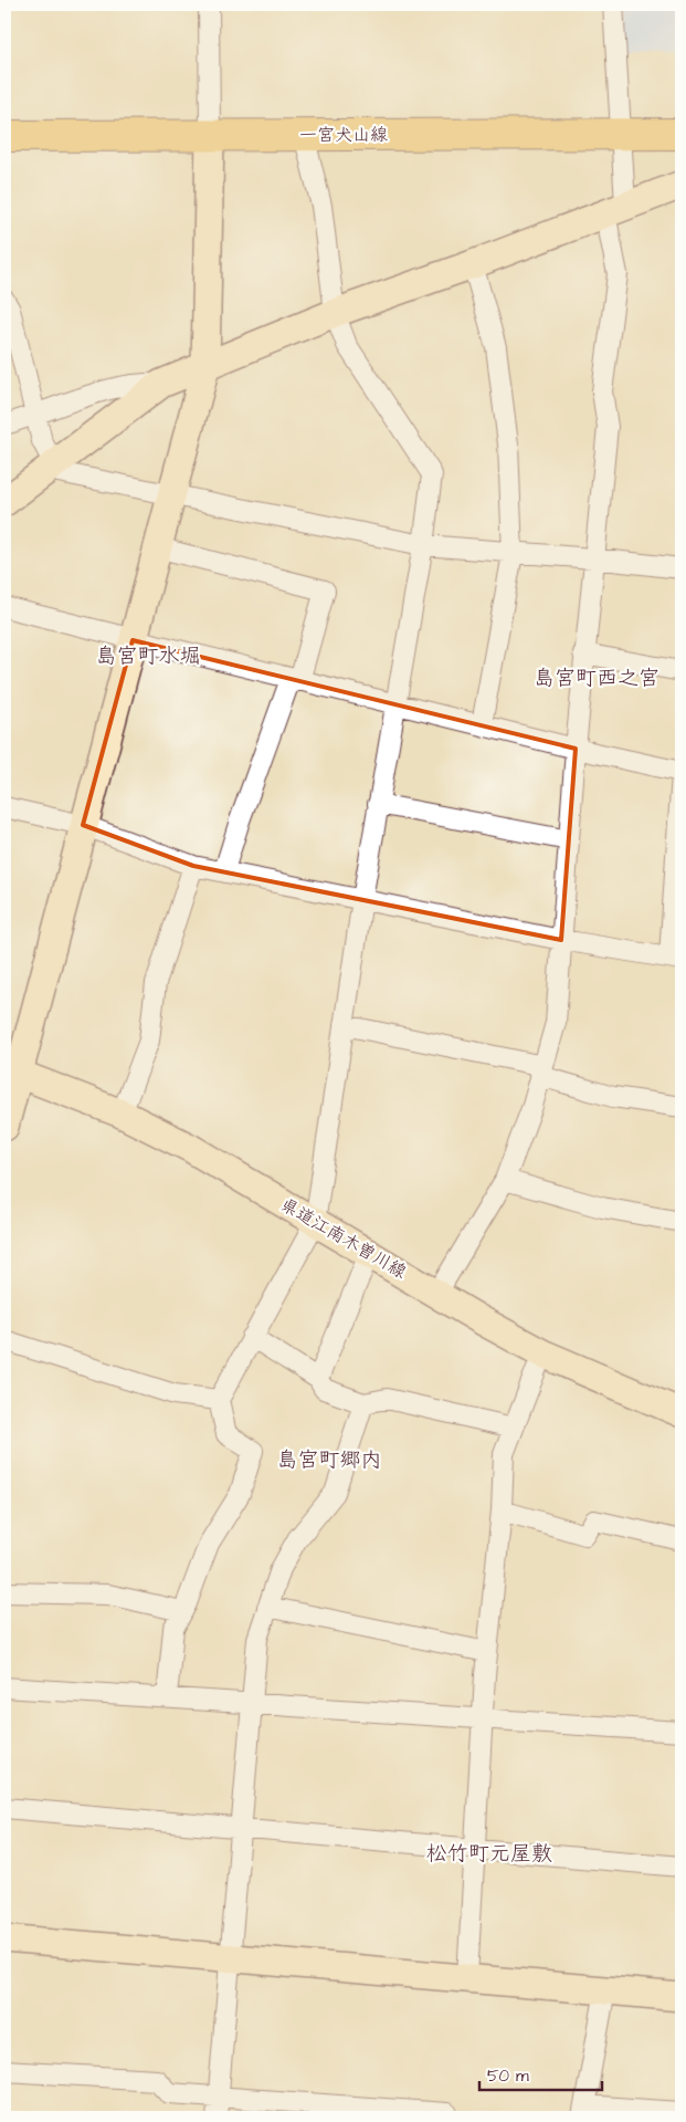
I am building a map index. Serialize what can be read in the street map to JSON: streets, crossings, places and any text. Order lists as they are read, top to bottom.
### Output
{
  "streets": {
    "main road": ["一宮犬山線"],
    "street": ["県道江南木曽川線"]
  },
  "districts": [
    "島宮町水堀",
    "島宮町西之宮",
    "島宮町郷内",
    "松竹町元屋敷"
  ],
  "scale_bar": "50 m"
}
